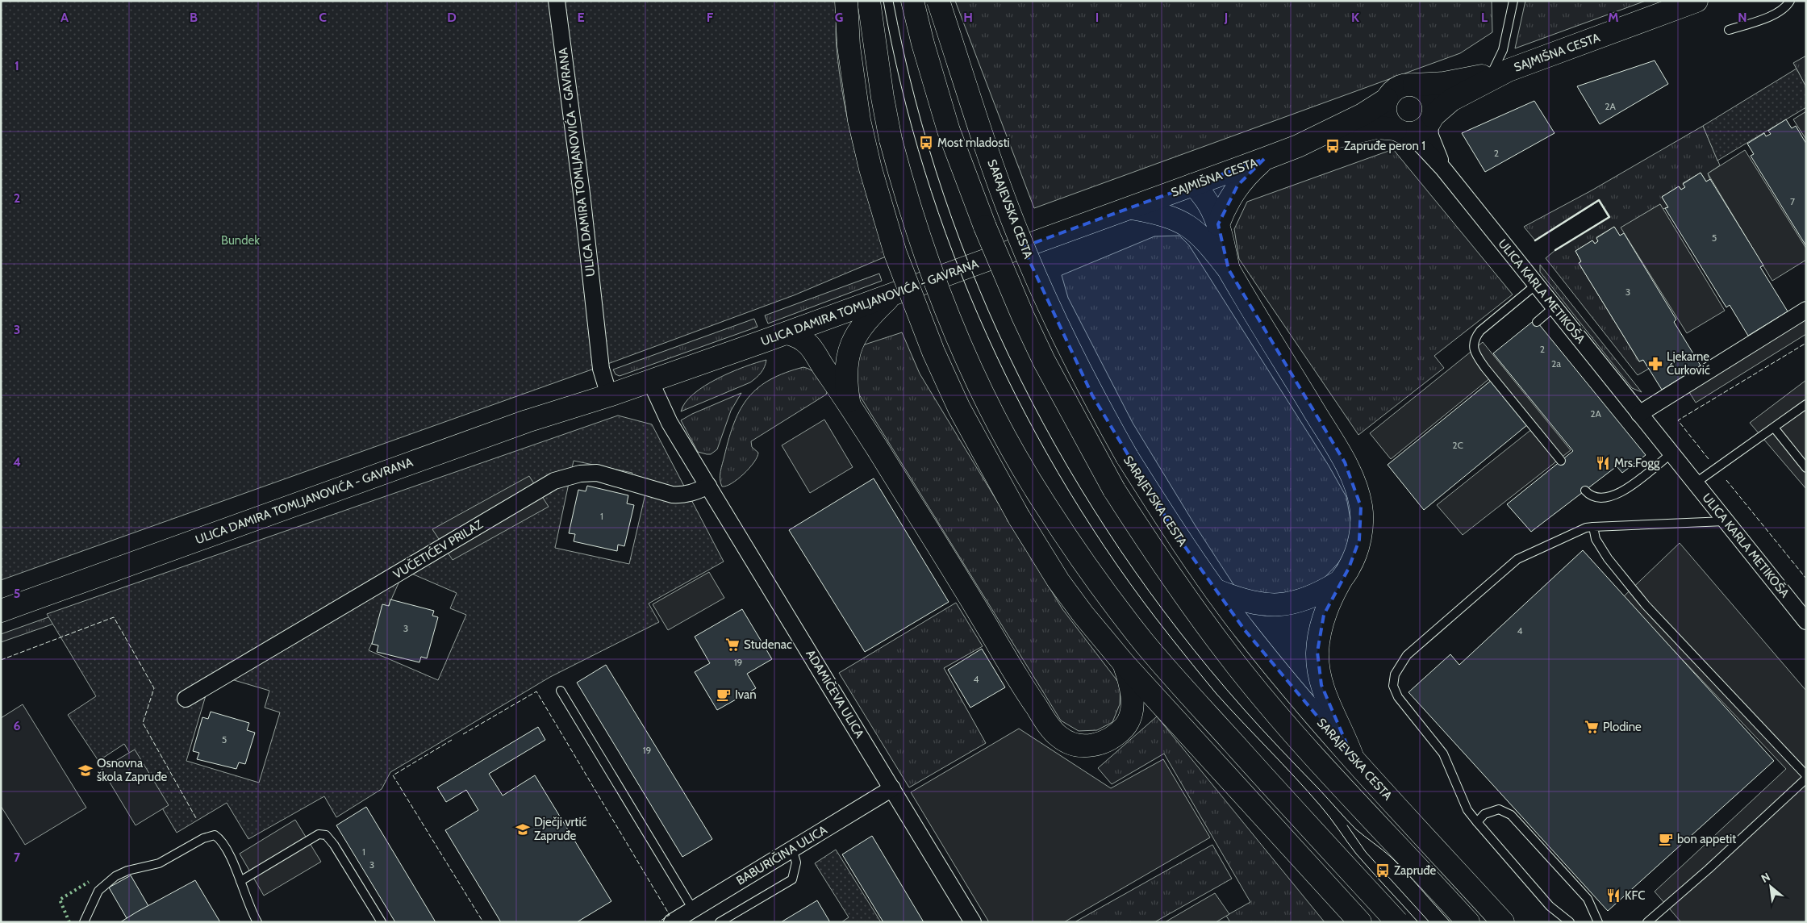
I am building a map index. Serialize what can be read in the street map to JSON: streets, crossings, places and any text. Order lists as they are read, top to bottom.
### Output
{
  "streets": {
    "main road": ["SAJMIŠNA CESTA", "ULICA DAMIRA TOMLJANOVIĆA - GAVRANA", "SARAJEVSKA CESTA"],
    "street": [
      "ULICA KARLA METIKOŠA",
      "VUČETIĆEV PRILAZ",
      "ADAMIČEVA ULICA",
      "BABURIČINA ULICA"
    ]
  },
  "crossings": [
    ["SAJMIŠNA CESTA", "ULICA DAMIRA TOMLJANOVIĆA - GAVRANA"],
    ["SAJMIŠNA CESTA", "ULICA KARLA METIKOŠA"],
    ["ULICA DAMIRA TOMLJANOVIĆA - GAVRANA", "ADAMIČEVA ULICA"],
    ["VUČETIĆEV PRILAZ", "ADAMIČEVA ULICA"],
    ["ADAMIČEVA ULICA", "BABURIČINA ULICA"]
  ],
  "parks": ["Bundek"],
  "places": {
    "bus stop": ["Most mladosti", "Zapruđe peron 1", "Zapruđe"],
    "pharmacy": ["Ljekarne Ćurković"],
    "restaurant": ["Mrs.Fogg", "KFC"],
    "supermarket": ["Studenac", "Plodine"],
    "cafe": ["Ivan", "bon appetit"],
    "school or university": ["Osnovna škola Zapruđe", "Dječji vrtić Zapruđe"]
  },
  "house_numbers": [
    "2A",
    "2",
    "7",
    "5",
    "3",
    "2",
    "2a",
    "2A",
    "2C",
    "1",
    "3",
    "4",
    "19",
    "4",
    "5",
    "19",
    "1",
    "3"
  ],
  "north": "top left",
  "grid": {
    "columns": [
      "A",
      "B",
      "C",
      "D",
      "E",
      "F",
      "G",
      "H",
      "I",
      "J",
      "K",
      "L",
      "M",
      "N"
    ],
    "rows": [
      "1",
      "2",
      "3",
      "4",
      "5",
      "6",
      "7"
    ]
  }
}
